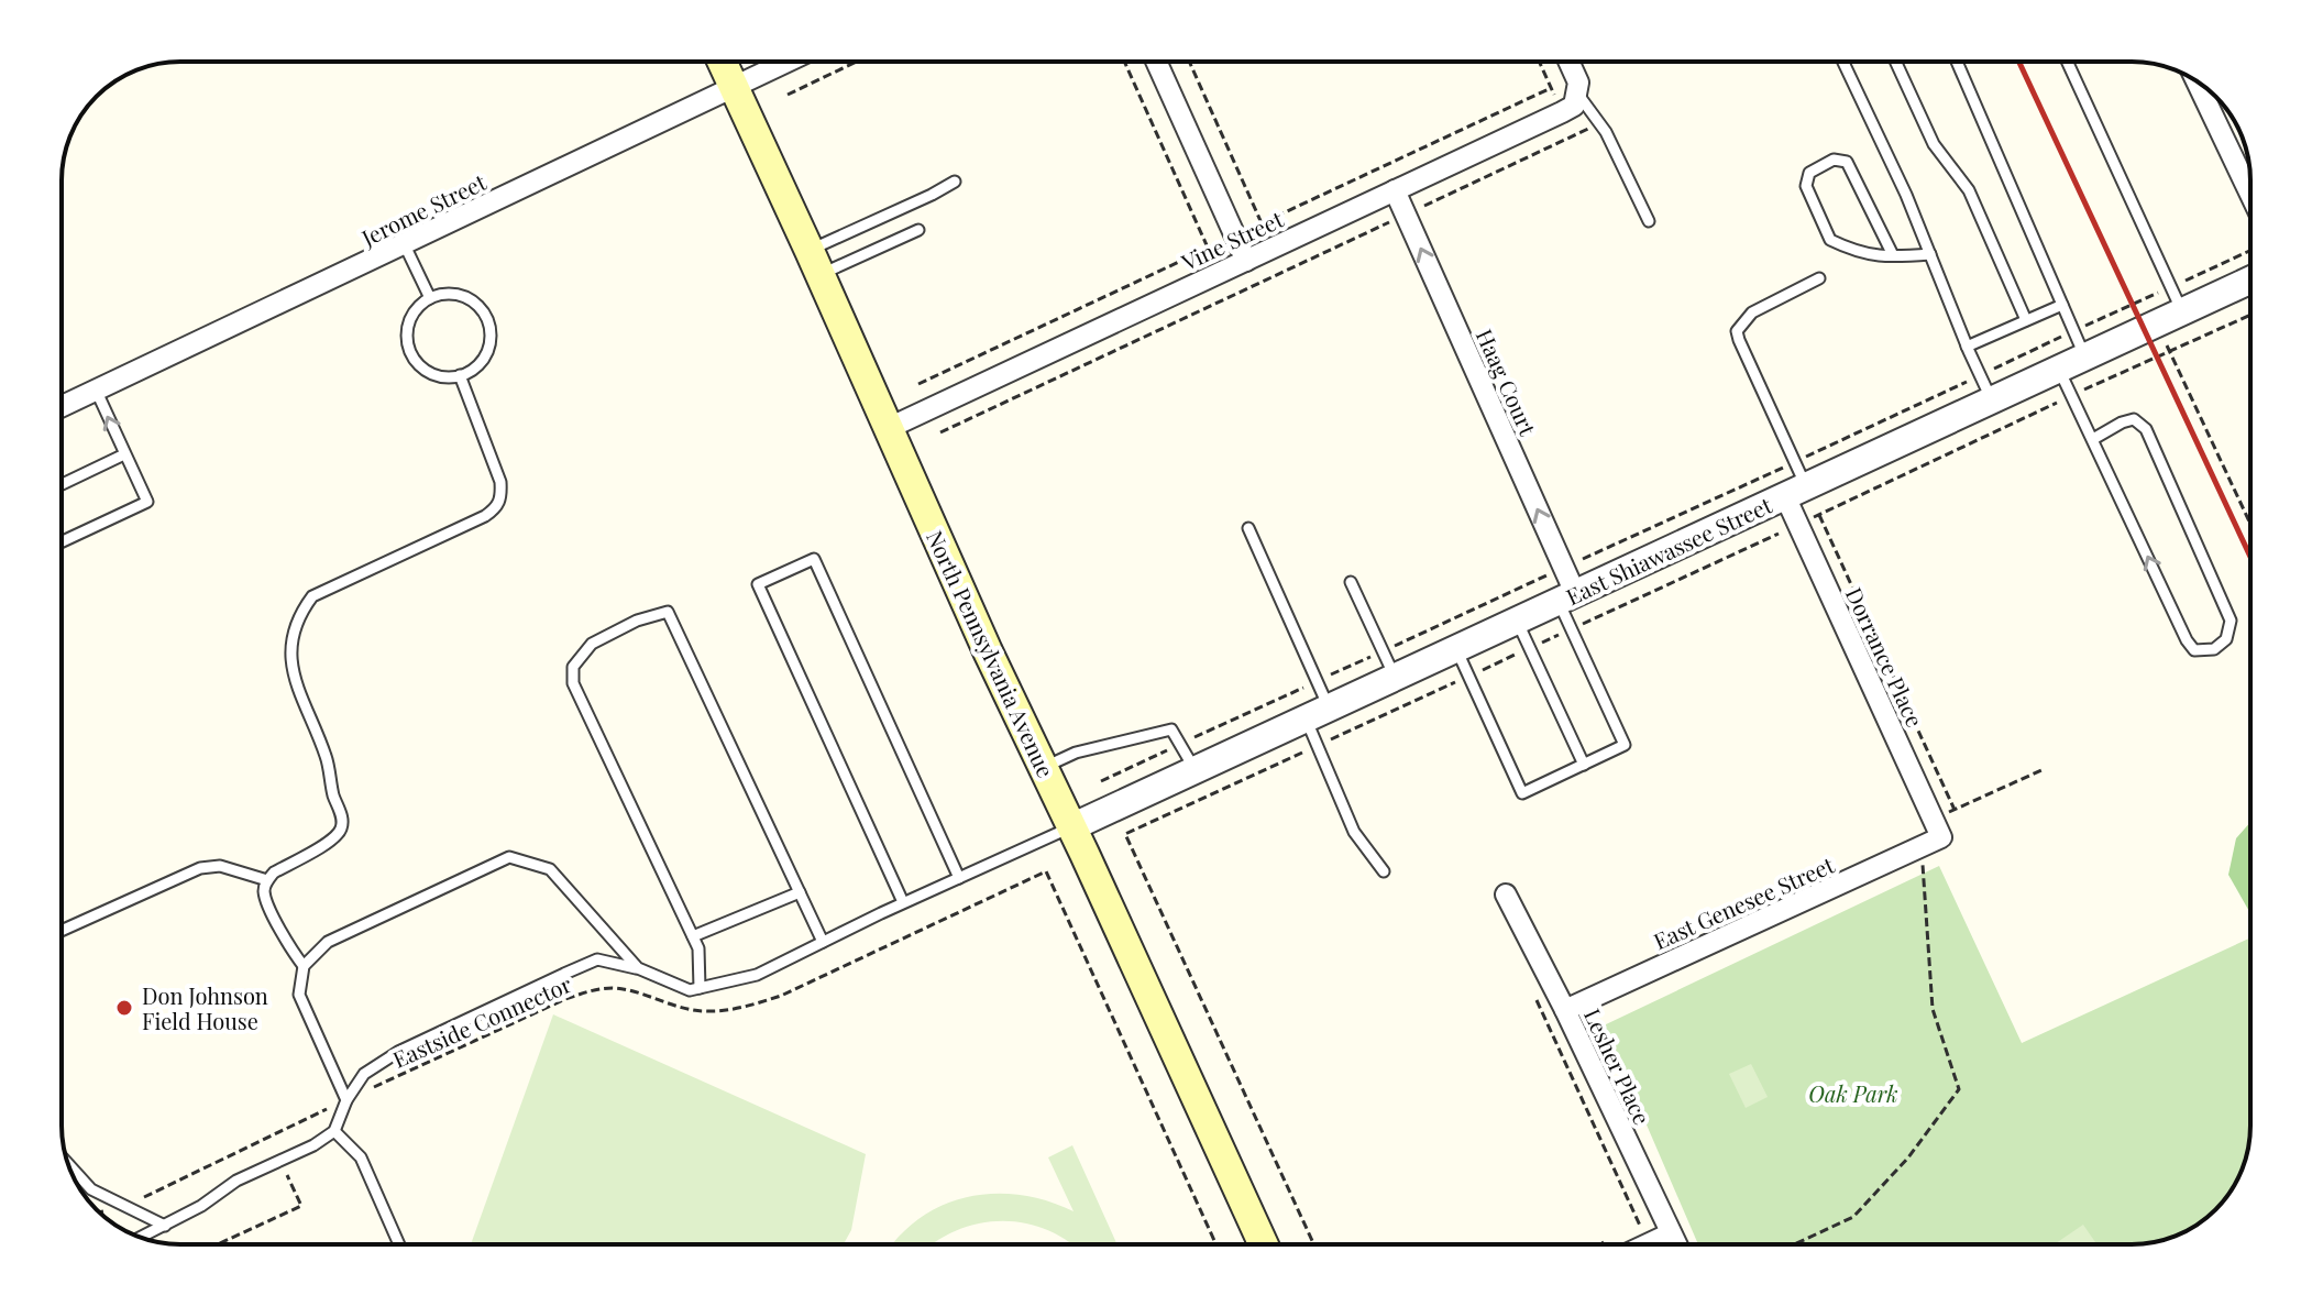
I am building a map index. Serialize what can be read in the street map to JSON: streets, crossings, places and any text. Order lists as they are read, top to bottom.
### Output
{
  "streets": {
    "main road": ["North Pennsylvania Avenue"],
    "street": [
      "Jerome Street",
      "Vine Street",
      "Haag Court",
      "East Shiawassee Street",
      "Dorrance Place",
      "East Genesee Street",
      "Lesher Place"
    ],
    "path": ["Eastside Connector"]
  },
  "crossings": [
    ["Jerome Street", "North Pennsylvania Avenue"],
    ["Vine Street", "Haag Court"],
    ["Vine Street", "North Pennsylvania Avenue"],
    ["Haag Court", "East Shiawassee Street"],
    ["East Shiawassee Street", "North Pennsylvania Avenue"],
    ["East Shiawassee Street", "Dorrance Place"],
    ["Dorrance Place", "East Genesee Street"],
    ["East Genesee Street", "Lesher Place"]
  ],
  "one_way": ["Haag Court"],
  "parks": ["Oak Park"],
  "places": ["Don Johnson Field House"]
}
